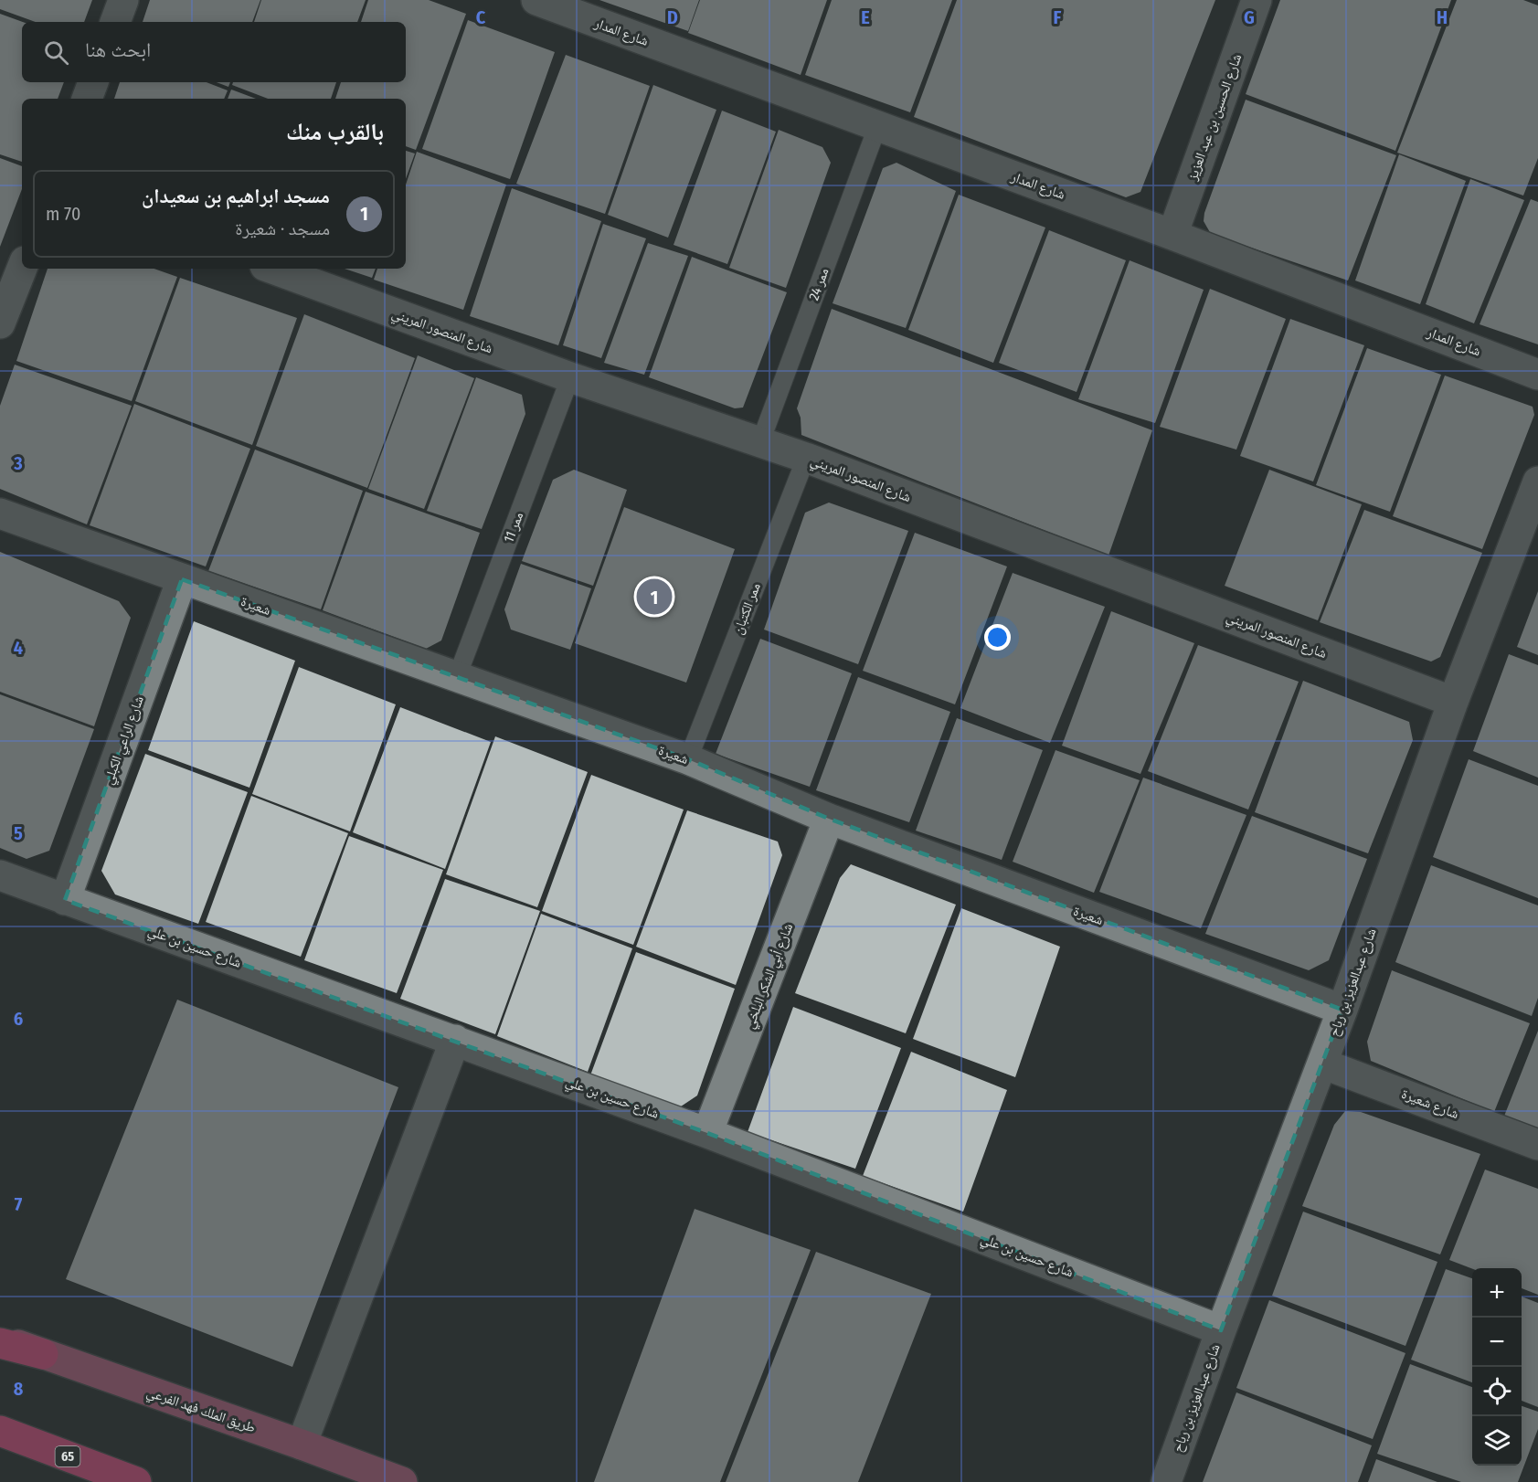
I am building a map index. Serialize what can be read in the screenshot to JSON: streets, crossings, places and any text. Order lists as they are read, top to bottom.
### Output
{
  "streets": {
    "highway": ["65"],
    "main road": ["طريق الملك فهد الفرعي"],
    "street": [
      "شارع المدار",
      "شارع الحسين بن عبد العزيز",
      "شارع المنصور المريني",
      "شعيرة",
      "شارع الراعي الكبلي",
      "شارع حسين بن علي",
      "شارع أبي الشكر البلخي",
      "شارع عبدالعزيز بن رباح",
      "شارع شعيرة"
    ],
    "lane": ["ممر 24", "ممر 11", "ممر الكتبان"]
  },
  "crossings": [
    ["شارع المدار", "شارع الحسين بن عبد العزيز"],
    ["شارع المدار", "ممر 24"],
    ["ممر 24", "شارع المنصور المريني"],
    ["شارع المنصور المريني", "ممر 11"],
    ["شارع المنصور المريني", "ممر الكتبان"],
    ["شارع المنصور المريني", "شارع عبدالعزيز بن رباح"],
    ["ممر 11", "شعيرة"],
    ["شعيرة", "ممر الكتبان"],
    ["شعيرة", "شارع الراعي الكبلي"],
    ["شعيرة", "شارع أبي الشكر البلخي"],
    ["شعيرة", "شارع عبدالعزيز بن رباح"],
    ["شارع الراعي الكبلي", "شارع حسين بن علي"],
    ["شارع حسين بن علي", "شارع أبي الشكر البلخي"],
    ["شارع حسين بن علي", "شارع عبدالعزيز بن رباح"],
    ["شارع عبدالعزيز بن رباح", "شارع شعيرة"]
  ],
  "page": {
    "search": "ابحث هنا",
    "heading": "بالقرب منك",
    "list": [
      {
        "mark": "1",
        "name": "مسجد ابراهيم بن سعيدان",
        "note": "مسجد · شعيرة",
        "value": "70 m"
      }
    ],
    "pins": "1",
    "map_buttons": ["+", "−"]
  },
  "grid": {
    "columns": [
      "C",
      "D",
      "E",
      "F",
      "G",
      "H"
    ],
    "rows": [
      "3",
      "4",
      "5",
      "6",
      "7",
      "8"
    ]
  }
}
